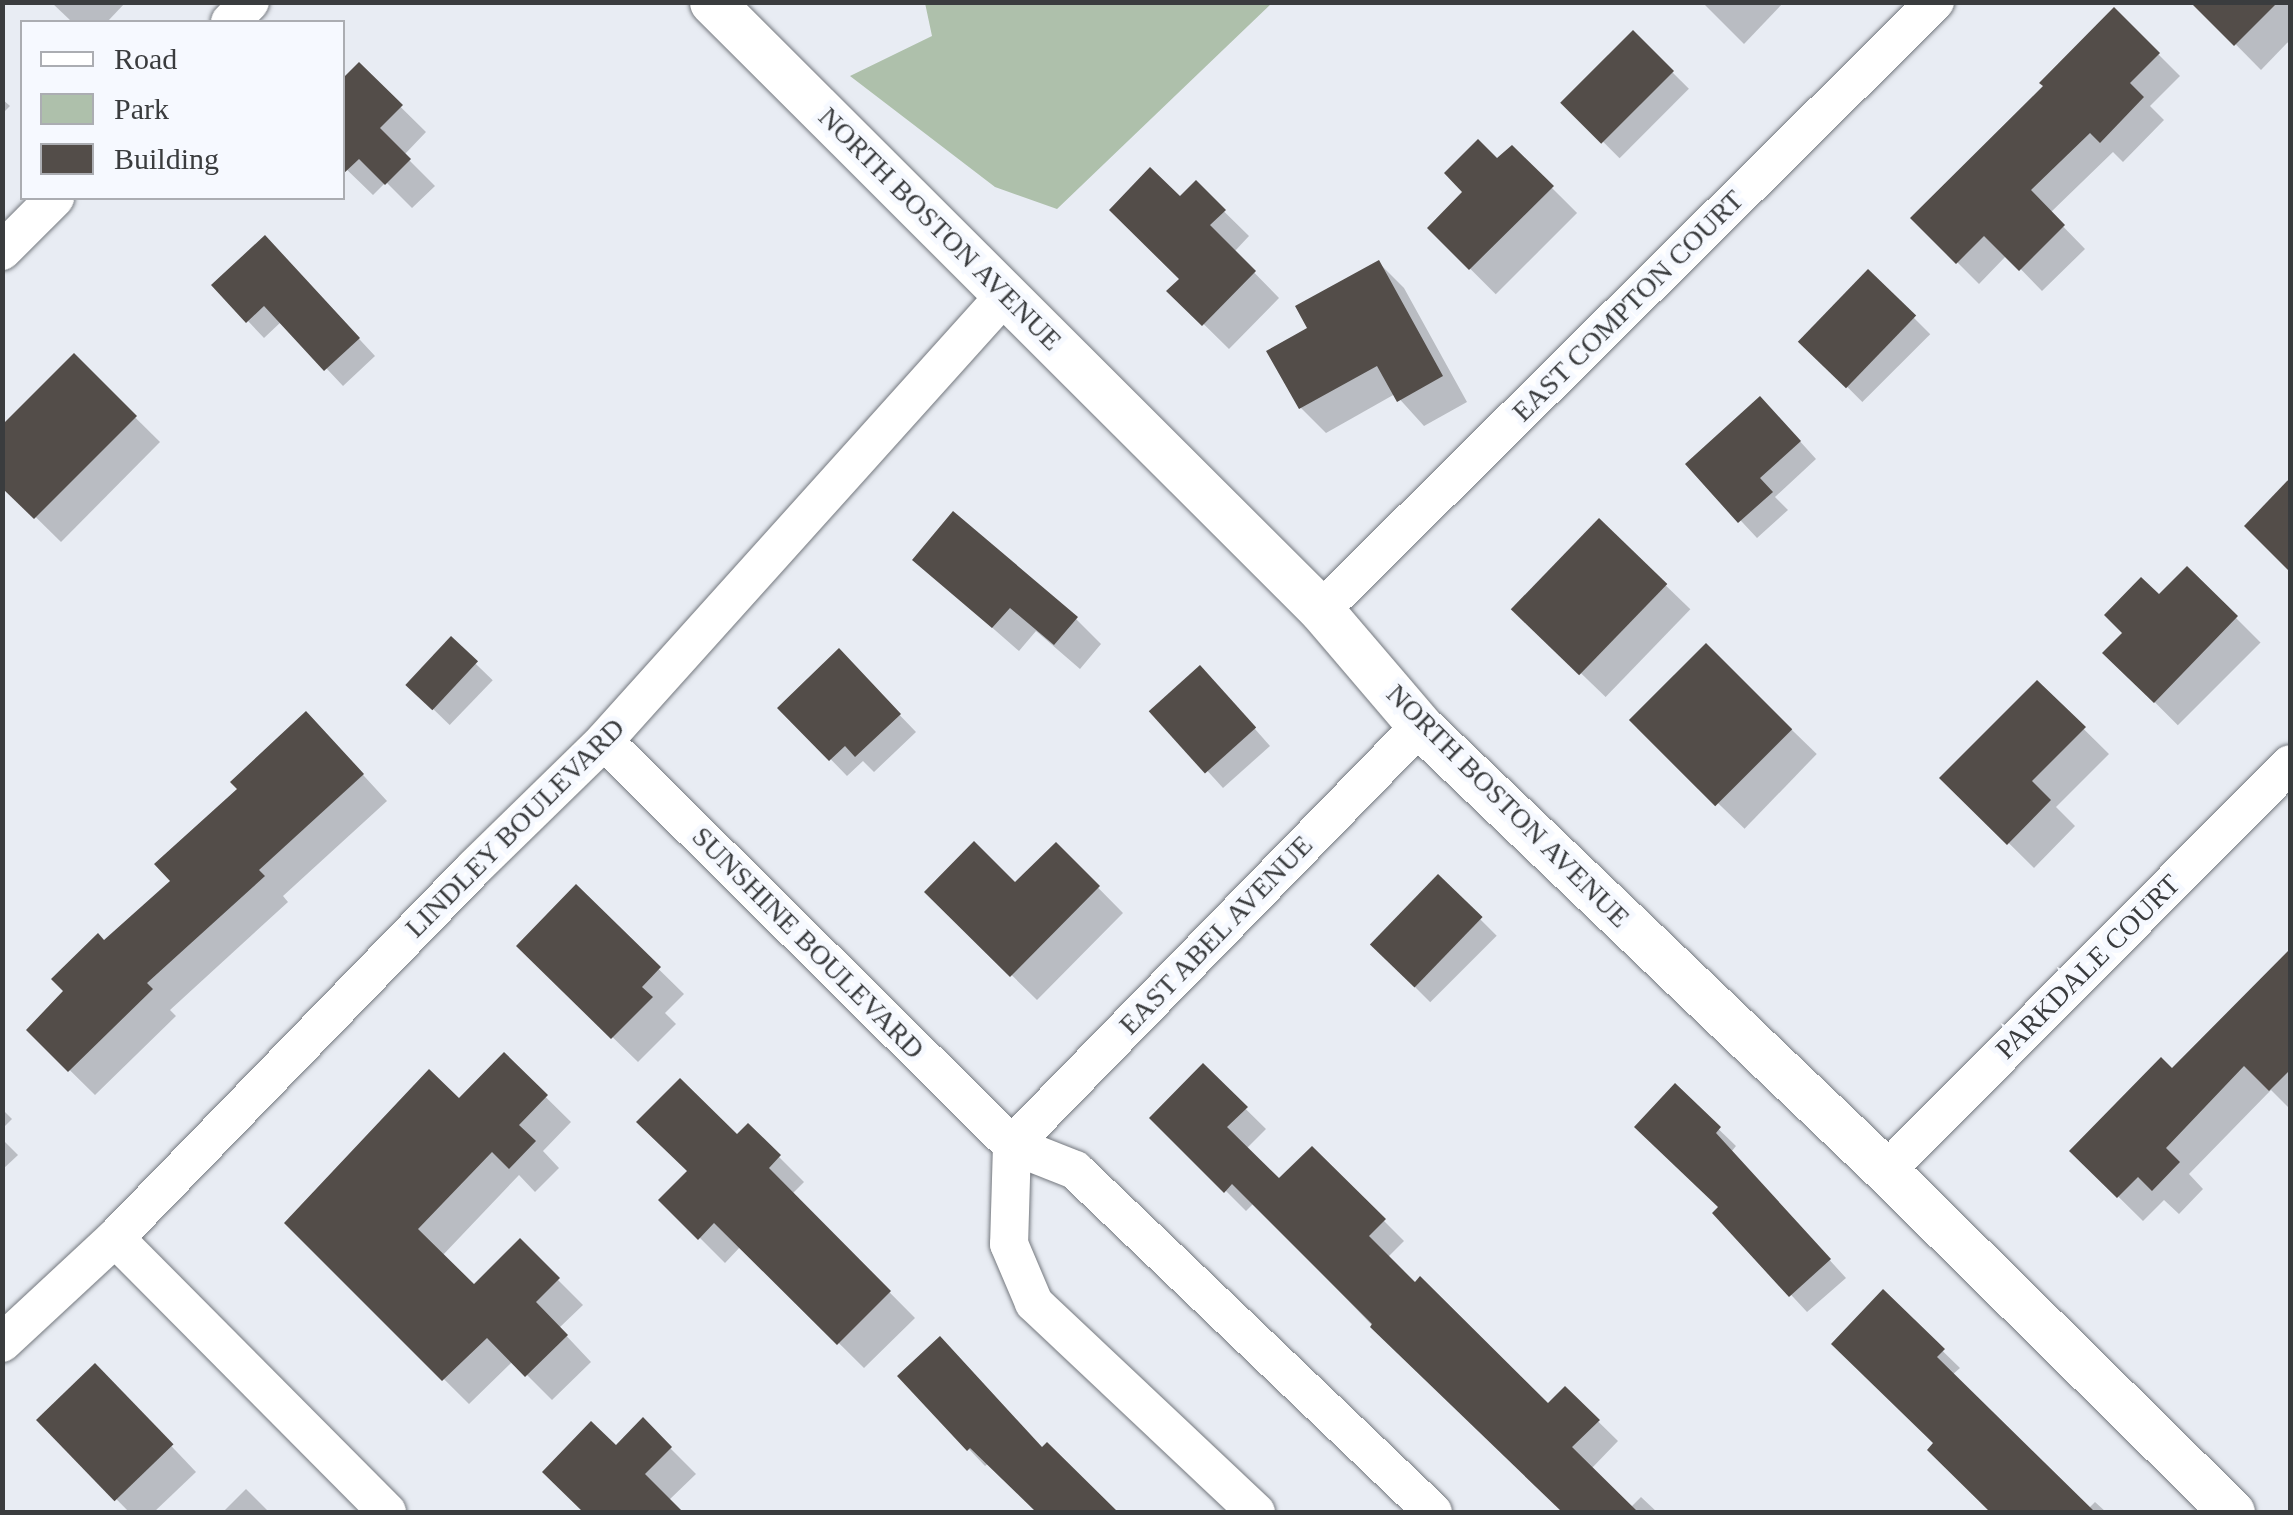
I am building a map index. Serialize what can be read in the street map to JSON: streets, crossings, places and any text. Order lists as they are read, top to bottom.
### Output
{
  "streets": {
    "street": [
      "NORTH BOSTON AVENUE",
      "EAST COMPTON COURT",
      "LINDLEY BOULEVARD",
      "EAST ABEL AVENUE",
      "SUNSHINE BOULEVARD",
      "PARKDALE COURT"
    ]
  },
  "crossings": [
    ["NORTH BOSTON AVENUE", "EAST COMPTON COURT"],
    ["NORTH BOSTON AVENUE", "LINDLEY BOULEVARD"],
    ["NORTH BOSTON AVENUE", "EAST ABEL AVENUE"],
    ["NORTH BOSTON AVENUE", "PARKDALE COURT"],
    ["LINDLEY BOULEVARD", "SUNSHINE BOULEVARD"],
    ["EAST ABEL AVENUE", "SUNSHINE BOULEVARD"]
  ],
  "legend": ["Road", "Park", "Building"]
}
